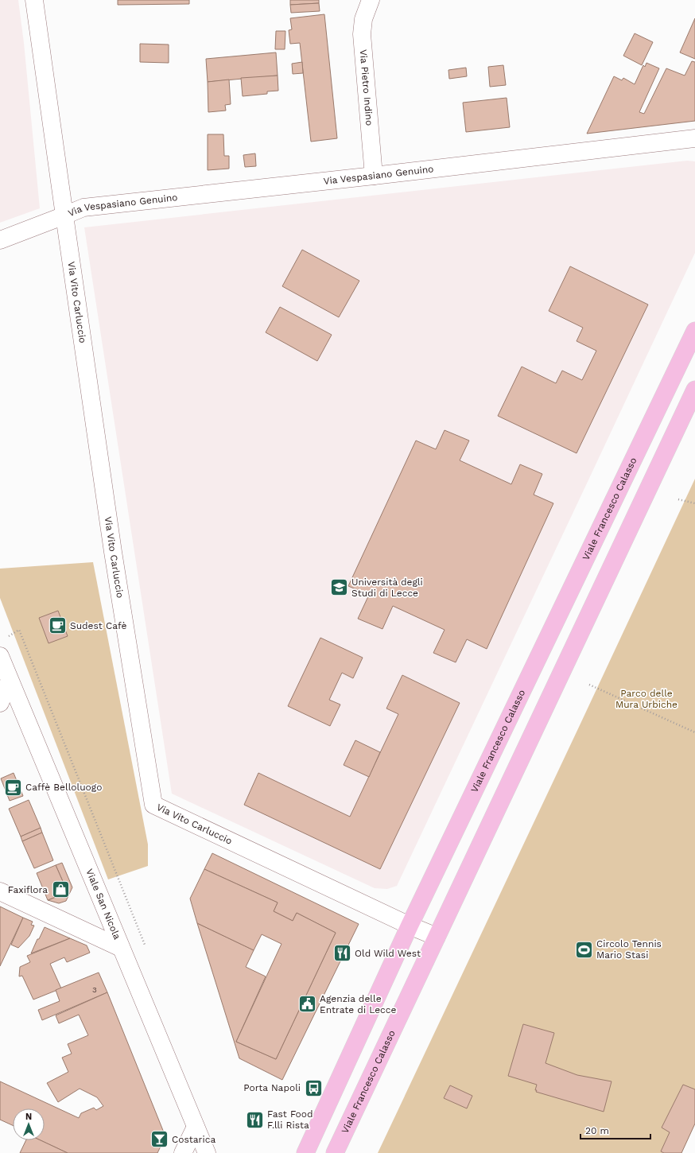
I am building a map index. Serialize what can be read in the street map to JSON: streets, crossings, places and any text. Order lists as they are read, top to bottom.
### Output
{
  "streets": {
    "main road": ["Viale Francesco Calasso"],
    "street": [
      "Via Pietro Indino",
      "Via Vespasiano Genuino",
      "Via Vito Carluccio",
      "Viale San Nicola"
    ]
  },
  "crossings": [
    ["Via Pietro Indino", "Via Vespasiano Genuino"],
    ["Via Vespasiano Genuino", "Via Vito Carluccio"],
    ["Via Vito Carluccio", "Viale Francesco Calasso"]
  ],
  "parks": ["Parco delle Mura Urbiche"],
  "places": {
    "school or university": ["Università degli Studi di Lecce"],
    "cafe": ["Sudest Cafè", "Caffè Belloluogo"],
    "shop": ["Faxiflora"],
    "sports": ["Circolo Tennis Mario Stasi"],
    "restaurant": ["Old Wild West", "Fast Food F.lli Rista"],
    "public building": ["Agenzia delle Entrate di Lecce"],
    "bus stop": ["Porta Napoli"],
    "bar": ["Costarica"]
  },
  "house_numbers": ["3"],
  "scale_bar": "20 m",
  "north": "top"
}
